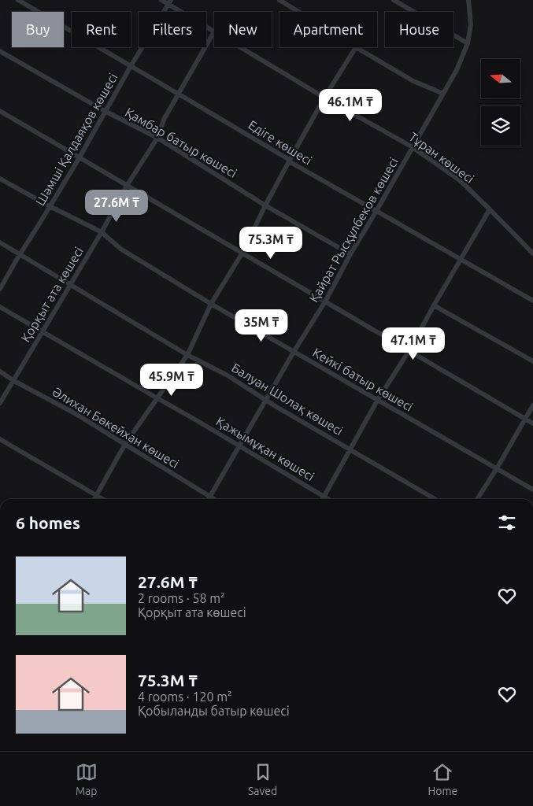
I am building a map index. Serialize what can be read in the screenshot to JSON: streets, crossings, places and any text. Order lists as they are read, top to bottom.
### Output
{
  "streets": {
    "street": [
      "Шәмші Қалдаяқов көшесі",
      "Қамбар батыр көшесі",
      "Едіге көшесі",
      "Тұран көшесі",
      "Қайрат Рысқұлбеков көшесі",
      "Қорқыт ата көшесі",
      "Кейкі батыр көшесі",
      "Балуан Шолақ көшесі",
      "Әлихан Бөкейхан көшесі",
      "Қажымұқан көшесі"
    ]
  },
  "crossings": [
    ["Шәмші Қалдаяқов көшесі", "Қамбар батыр көшесі"],
    ["Шәмші Қалдаяқов көшесі", "Едіге көшесі"],
    ["Шәмші Қалдаяқов көшесі", "Тұран көшесі"],
    ["Шәмші Қалдаяқов көшесі", "Кейкі батыр көшесі"],
    ["Шәмші Қалдаяқов көшесі", "Балуан Шолақ көшесі"],
    ["Қамбар батыр көшесі", "Қайрат Рысқұлбеков көшесі"],
    ["Қамбар батыр көшесі", "Қорқыт ата көшесі"],
    ["Едіге көшесі", "Қайрат Рысқұлбеков көшесі"],
    ["Едіге көшесі", "Қорқыт ата көшесі"],
    ["Тұран көшесі", "Қайрат Рысқұлбеков көшесі"],
    ["Тұран көшесі", "Қорқыт ата көшесі"],
    ["Қайрат Рысқұлбеков көшесі", "Кейкі батыр көшесі"],
    ["Қайрат Рысқұлбеков көшесі", "Балуан Шолақ көшесі"],
    ["Қайрат Рысқұлбеков көшесі", "Әлихан Бөкейхан көшесі"],
    ["Қайрат Рысқұлбеков көшесі", "Қажымұқан көшесі"],
    ["Қорқыт ата көшесі", "Кейкі батыр көшесі"],
    ["Қорқыт ата көшесі", "Балуан Шолақ көшесі"],
    ["Қорқыт ата көшесі", "Әлихан Бөкейхан көшесі"],
    ["Қорқыт ата көшесі", "Қажымұқан көшесі"]
  ],
  "north": "left",
  "page": {
    "chip": [
      "Buy",
      "Rent",
      "Filters",
      "New",
      "Apartment",
      "House"
    ],
    "price": [
      "46.1M ₸",
      "27.6M ₸",
      "75.3M ₸",
      "35M ₸",
      "47.1M ₸",
      "45.9M ₸"
    ],
    "heading": "6 homes",
    "list": [
      {
        "name": "27.6M ₸",
        "note": "2 rooms · 58 m² · Қорқыт ата көшесі"
      },
      {
        "name": "75.3M ₸",
        "note": "4 rooms · 120 m² · Қобыланды батыр көшесі"
      }
    ],
    "tabs": ["Map", "Saved", "Home"]
  }
}
